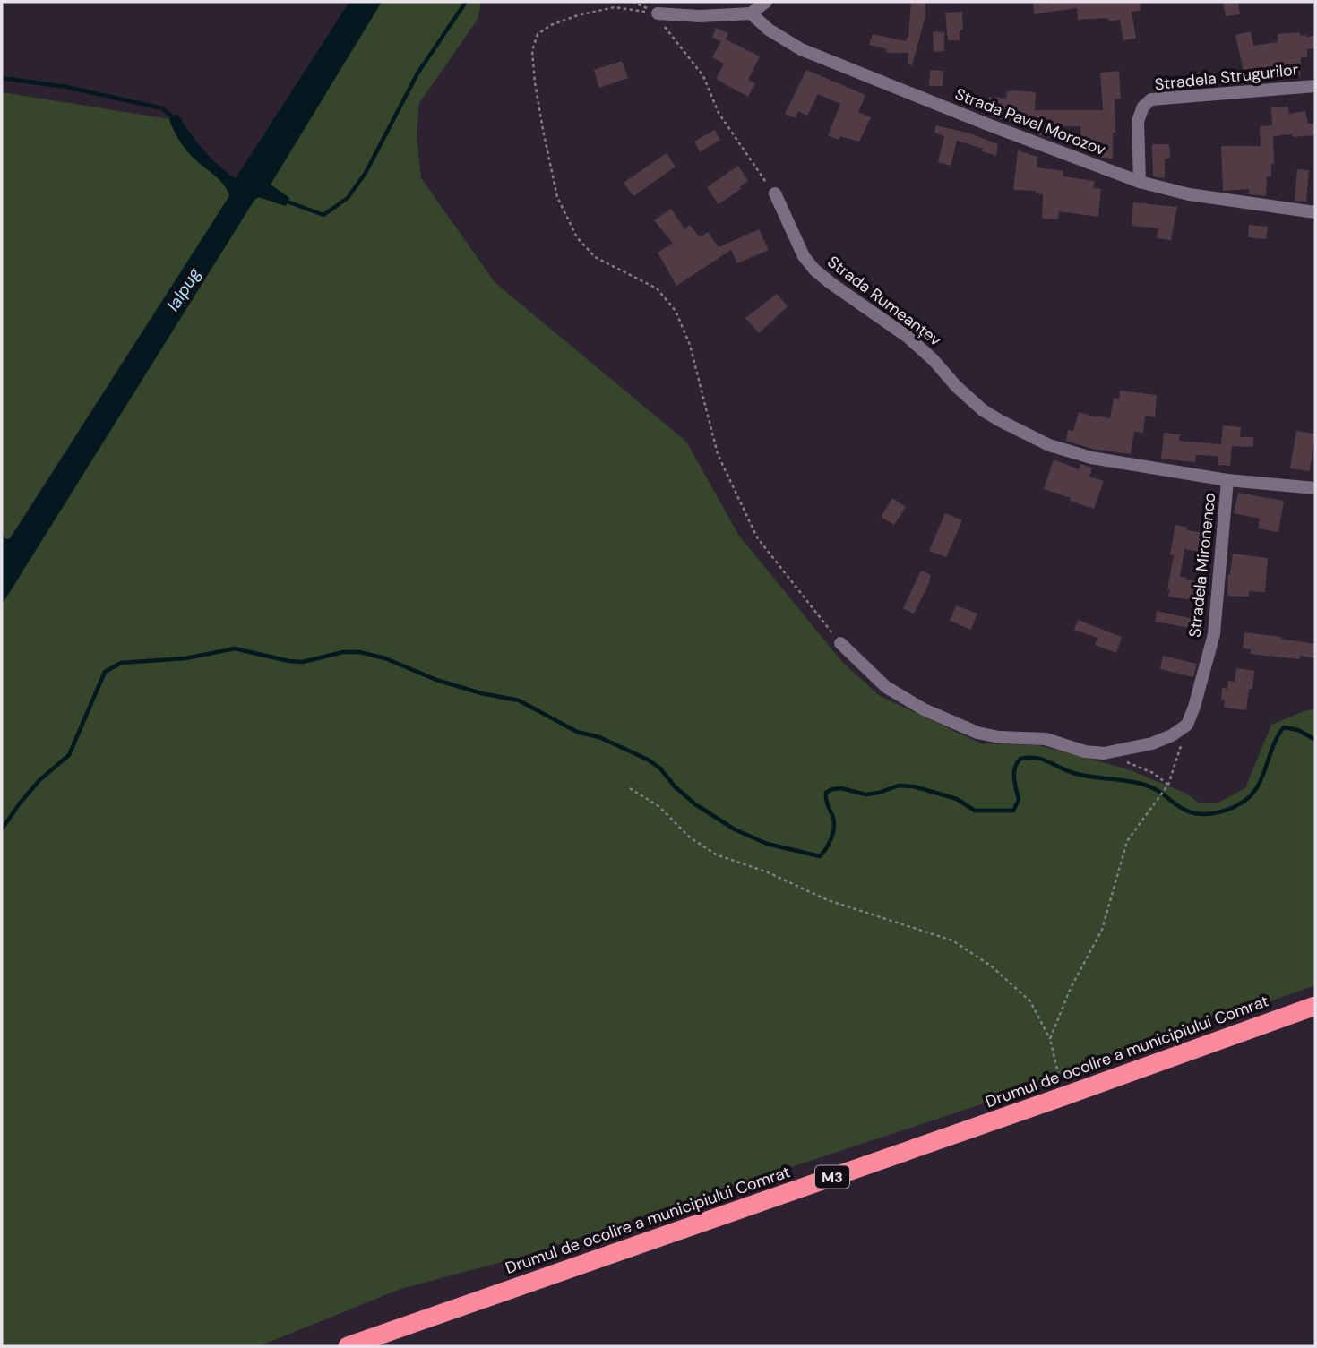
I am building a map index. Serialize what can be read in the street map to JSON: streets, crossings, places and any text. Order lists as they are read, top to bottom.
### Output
{
  "streets": {
    "highway": ["Drumul de ocolire a municipiului Comrat", "M3"],
    "street": [
      "Stradela Strugurilor",
      "Strada Pavel Morozov",
      "Strada Rumeanțev",
      "Stradela Mironenco"
    ]
  },
  "crossings": [
    ["Stradela Strugurilor", "Strada Pavel Morozov"],
    ["Strada Rumeanțev", "Stradela Mironenco"]
  ],
  "water": ["Ialpug"]
}
